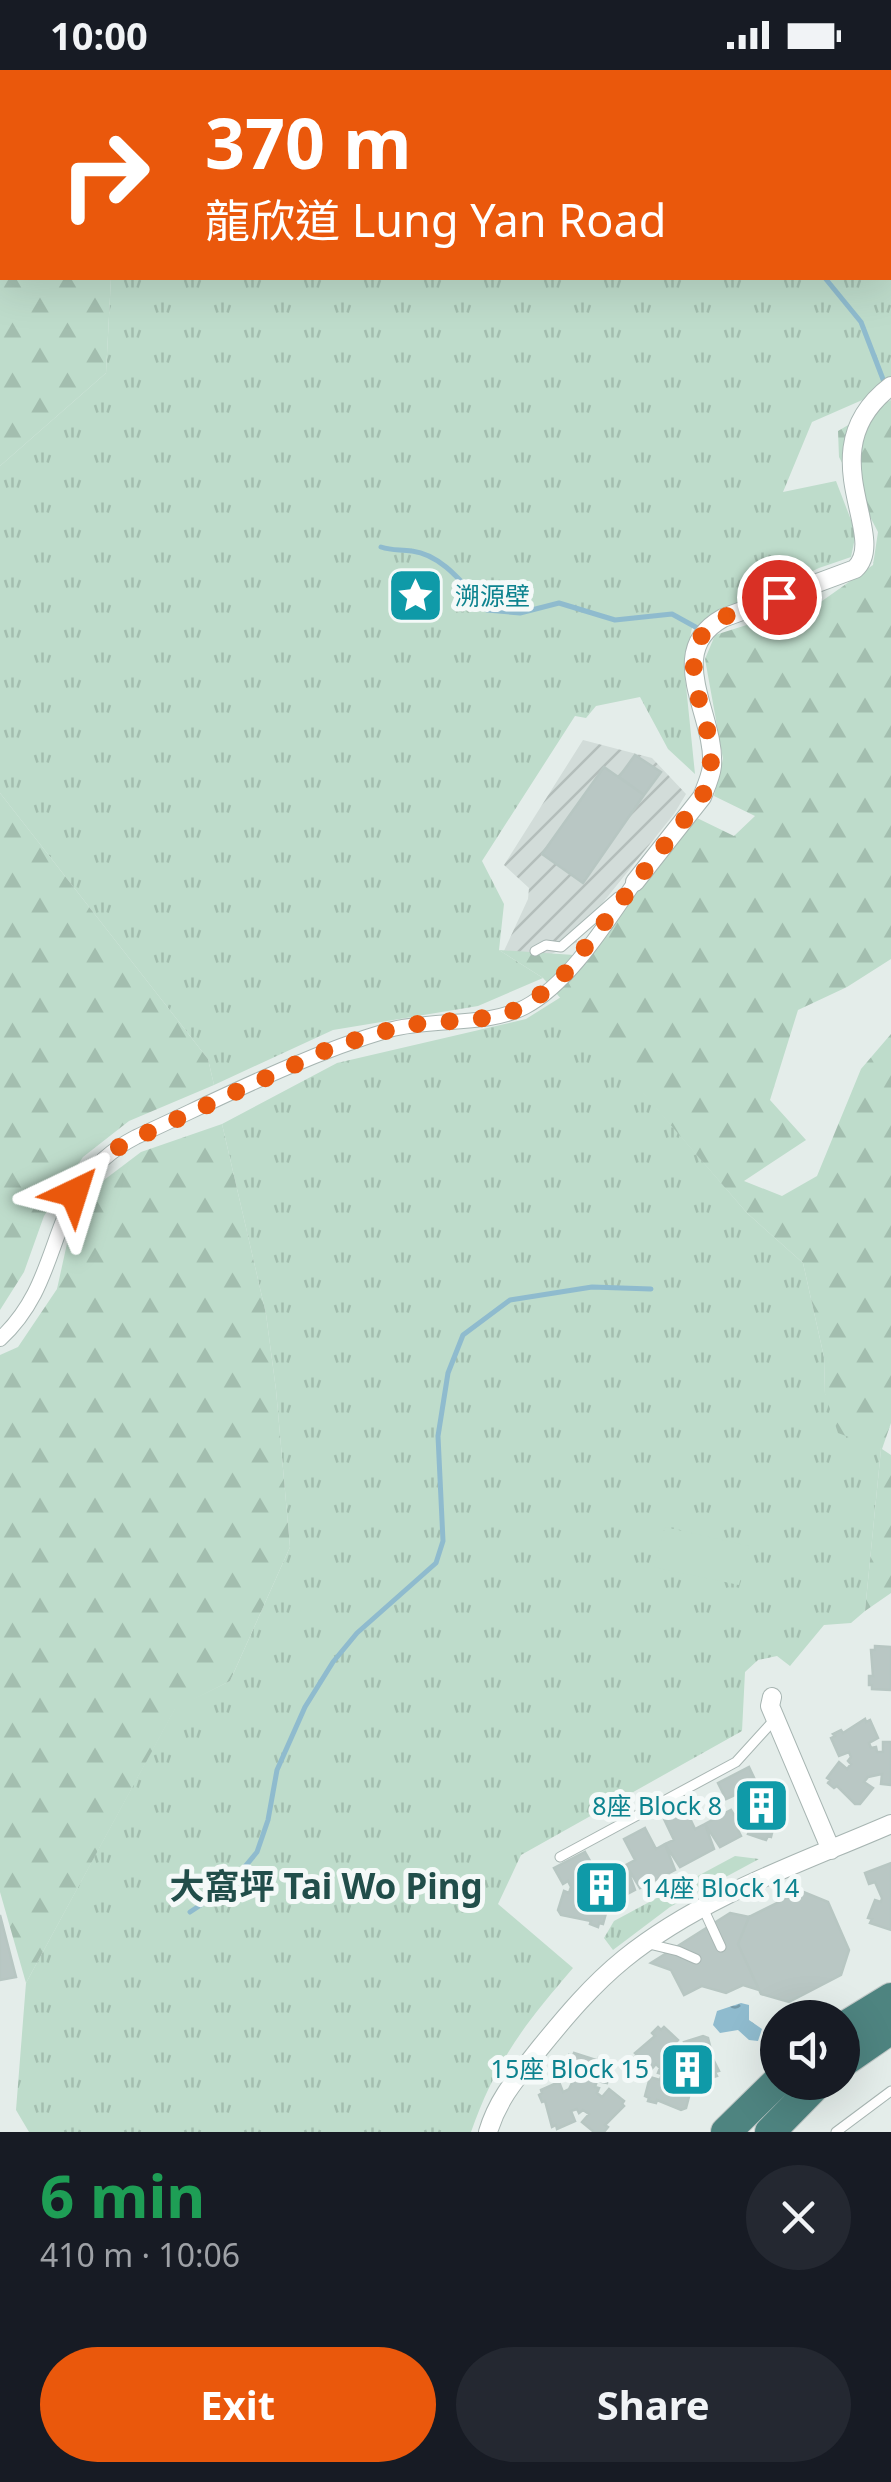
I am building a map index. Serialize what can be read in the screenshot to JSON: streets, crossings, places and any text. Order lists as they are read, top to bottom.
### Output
{
  "districts": ["大窩坪 Tai Wo Ping"],
  "places": {
    "place": ["溯源壁"],
    "building": ["8座 Block 8", "14座 Block 14", "15座 Block 15"]
  },
  "page": {
    "status": "10:00",
    "turn": ["370 m", "龍欣道 Lung Yan Road"],
    "heading": ["6 min", "410 m · 10:06"],
    "buttons": ["Exit", "Share"]
  }
}
